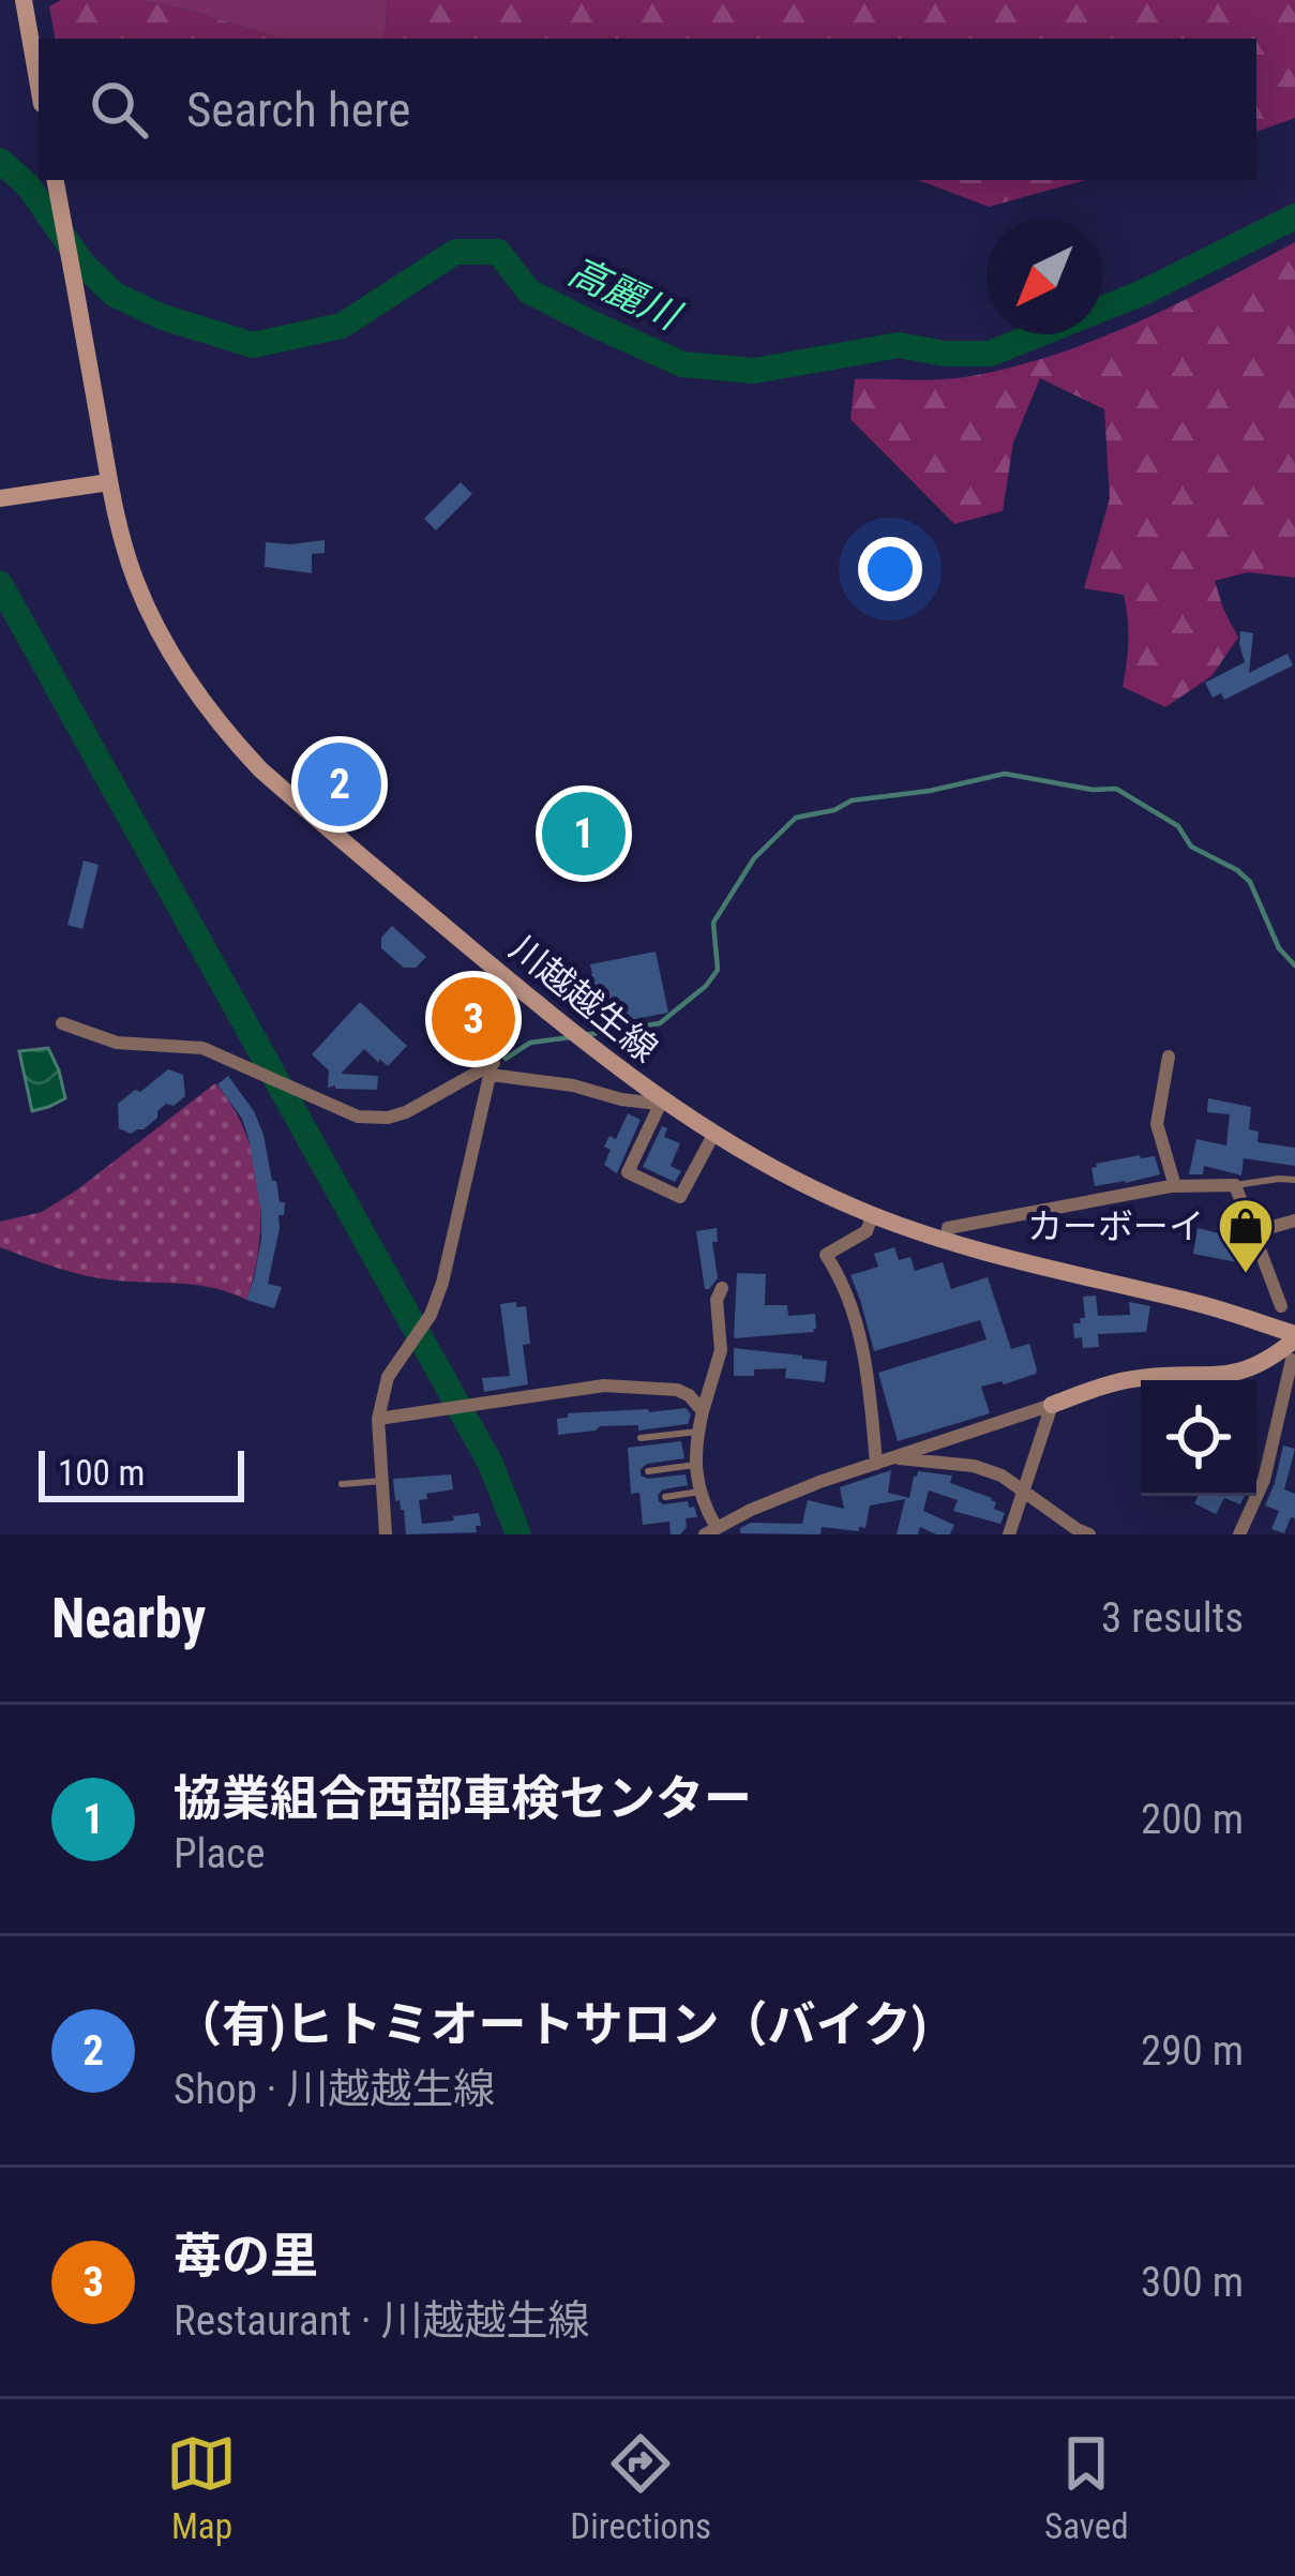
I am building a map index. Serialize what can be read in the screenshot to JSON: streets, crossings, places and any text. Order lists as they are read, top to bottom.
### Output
{
  "streets": {
    "main road": ["川越越生線"]
  },
  "water": ["高麗川"],
  "places": {
    "shop": ["カーボーイ"]
  },
  "scale_bar": "100 m",
  "north": "bottom left",
  "page": {
    "search": "Search here",
    "pins": ["2", "1", "3"],
    "scale": "100 m",
    "heading": ["Nearby", "3 results"],
    "list": [
      {
        "mark": "1",
        "name": "協業組合西部車検センター",
        "note": "Place",
        "value": "200 m"
      },
      {
        "mark": "2",
        "name": "（有)ヒトミオートサロン（バイク)",
        "note": "Shop · 川越越生線",
        "value": "290 m"
      },
      {
        "mark": "3",
        "name": "苺の里",
        "note": "Restaurant · 川越越生線",
        "value": "300 m"
      }
    ],
    "nav": ["Map", "Directions", "Saved"]
  }
}
